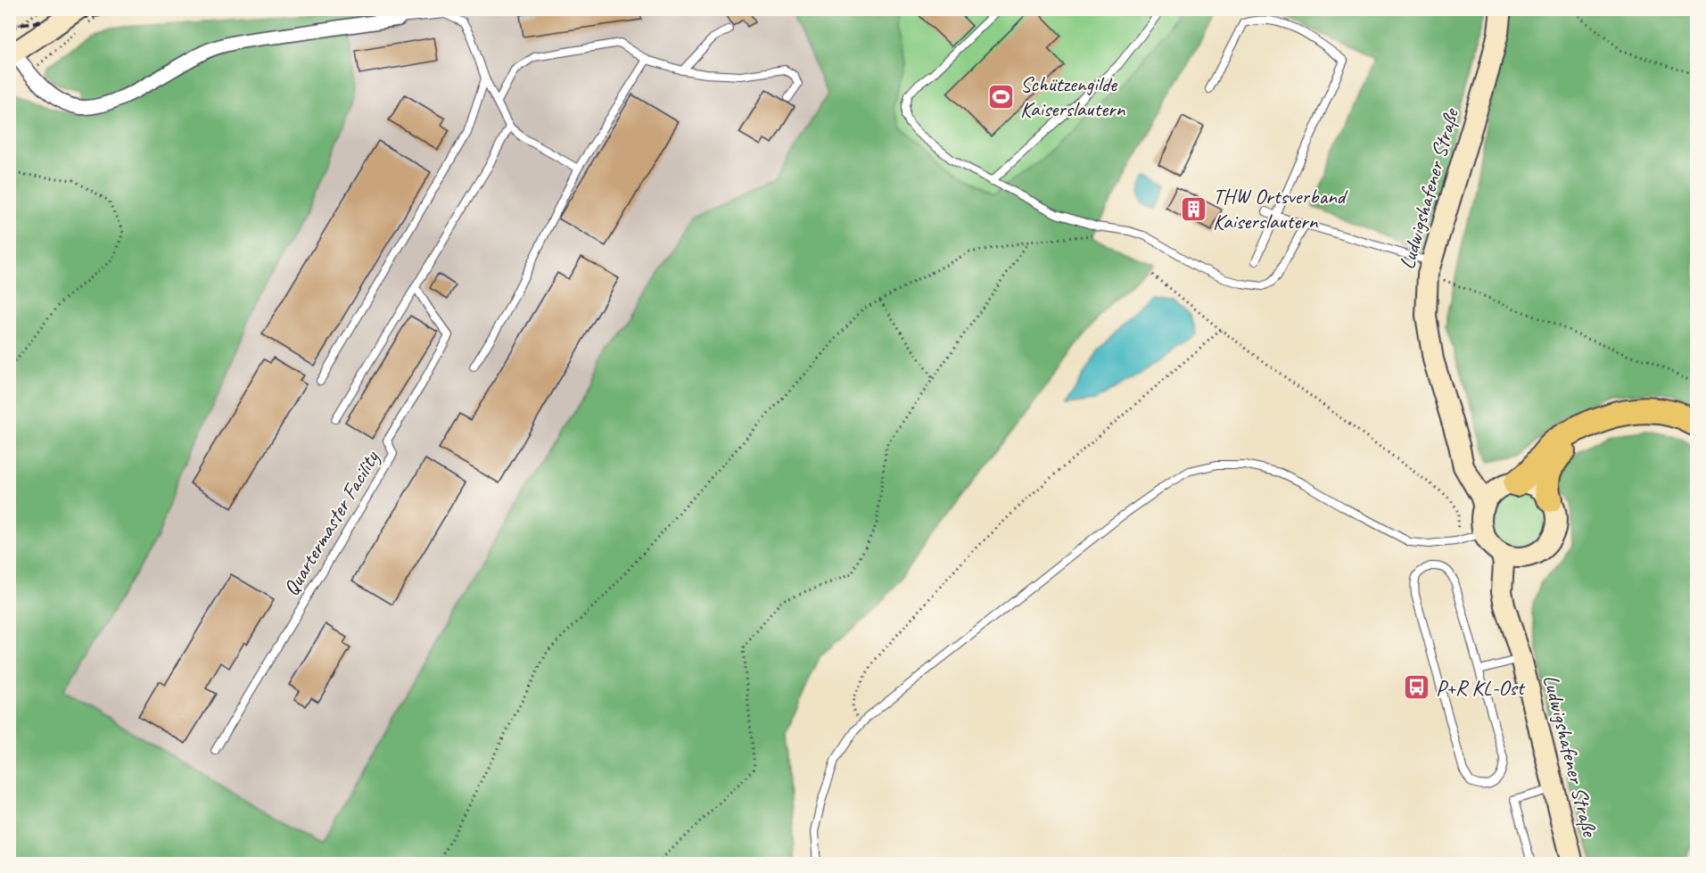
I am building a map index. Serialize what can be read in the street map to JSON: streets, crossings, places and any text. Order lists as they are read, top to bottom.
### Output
{
  "streets": {
    "street": ["Ludwigshafener Straße"],
    "lane": ["Quartermaster Facility"]
  },
  "places": {
    "sports": ["Schützengilde Kaiserslautern"],
    "building": ["THW Ortsverband Kaiserslautern"],
    "bus stop": ["P+R KL-Ost"]
  }
}
